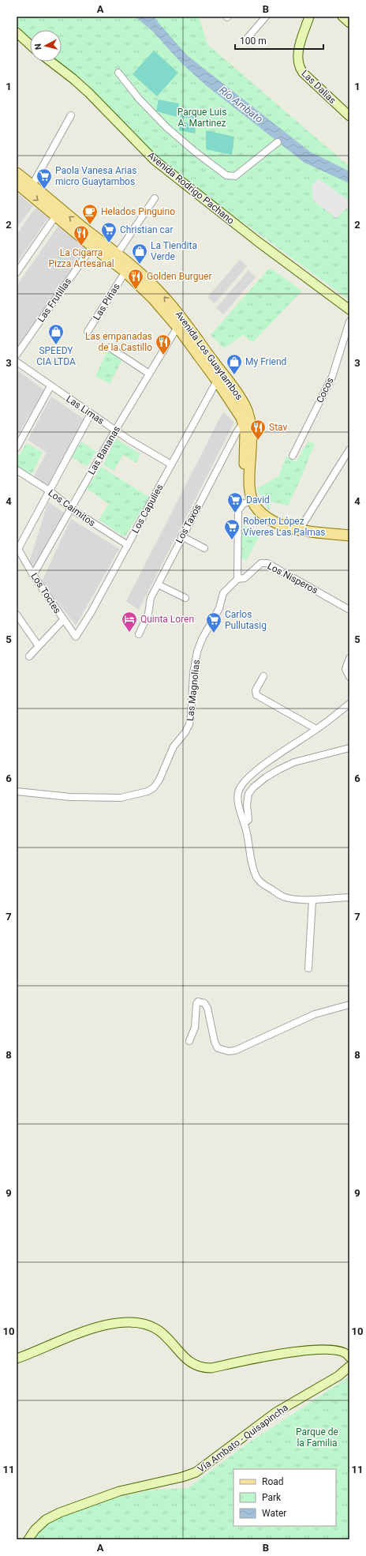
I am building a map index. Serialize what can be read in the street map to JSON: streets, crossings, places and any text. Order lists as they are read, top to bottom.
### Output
{
  "streets": {
    "main road": ["Avenida Los Guaytambos"],
    "street": [
      "Las Dalias",
      "Avenida Rodrigo Pachano",
      "Las Frutillas",
      "Las Piñas",
      "Cocos",
      "Las Limas",
      "Las Bananas",
      "Los Caimitos",
      "Los Capulies",
      "Los Taxos",
      "Los Nisperos",
      "Los Toctes",
      "Las Magnolias",
      "Vía Ambato - Quisapincha"
    ]
  },
  "crossings": [
    ["Las Frutillas", "Avenida Los Guaytambos"],
    ["Las Piñas", "Avenida Los Guaytambos"],
    ["Avenida Los Guaytambos", "Las Bananas"],
    ["Avenida Los Guaytambos", "Los Capulies"],
    ["Avenida Los Guaytambos", "Los Taxos"],
    ["Las Limas", "Las Bananas"],
    ["Las Limas", "Los Capulies"],
    ["Las Bananas", "Los Caimitos"],
    ["Las Bananas", "Los Toctes"],
    ["Los Caimitos", "Los Capulies"],
    ["Los Caimitos", "Los Toctes"],
    ["Los Capulies", "Los Toctes"],
    ["Los Nisperos", "Las Magnolias"]
  ],
  "water": ["Río Ambato"],
  "parks": ["Parque Luis A. Martinez", "Parque de la Familia"],
  "places": {
    "supermarket": [
      "Paola Vanesa Arias micro Guaytambos",
      "Christian car",
      "David",
      "Roberto López Víveres Las Palmas",
      "Carlos Pullutasig"
    ],
    "cafe": ["Helados Pinguino"],
    "restaurant": [
      "La Cigarra Pizza Artesanal",
      "Golden Burguer",
      "Las empanadas de la Castillo",
      "Stav"
    ],
    "shop": ["La Tiendita Verde", "SPEEDY CIA LTDA", "My Friend"],
    "hotel": ["Quinta Loren"]
  },
  "legend": ["Road", "Park", "Water"],
  "scale_bar": "100 m",
  "north": "left",
  "grid": {
    "columns": ["A", "B"],
    "rows": [
      "1",
      "2",
      "3",
      "4",
      "5",
      "6",
      "7",
      "8",
      "9",
      "10",
      "11"
    ]
  }
}
